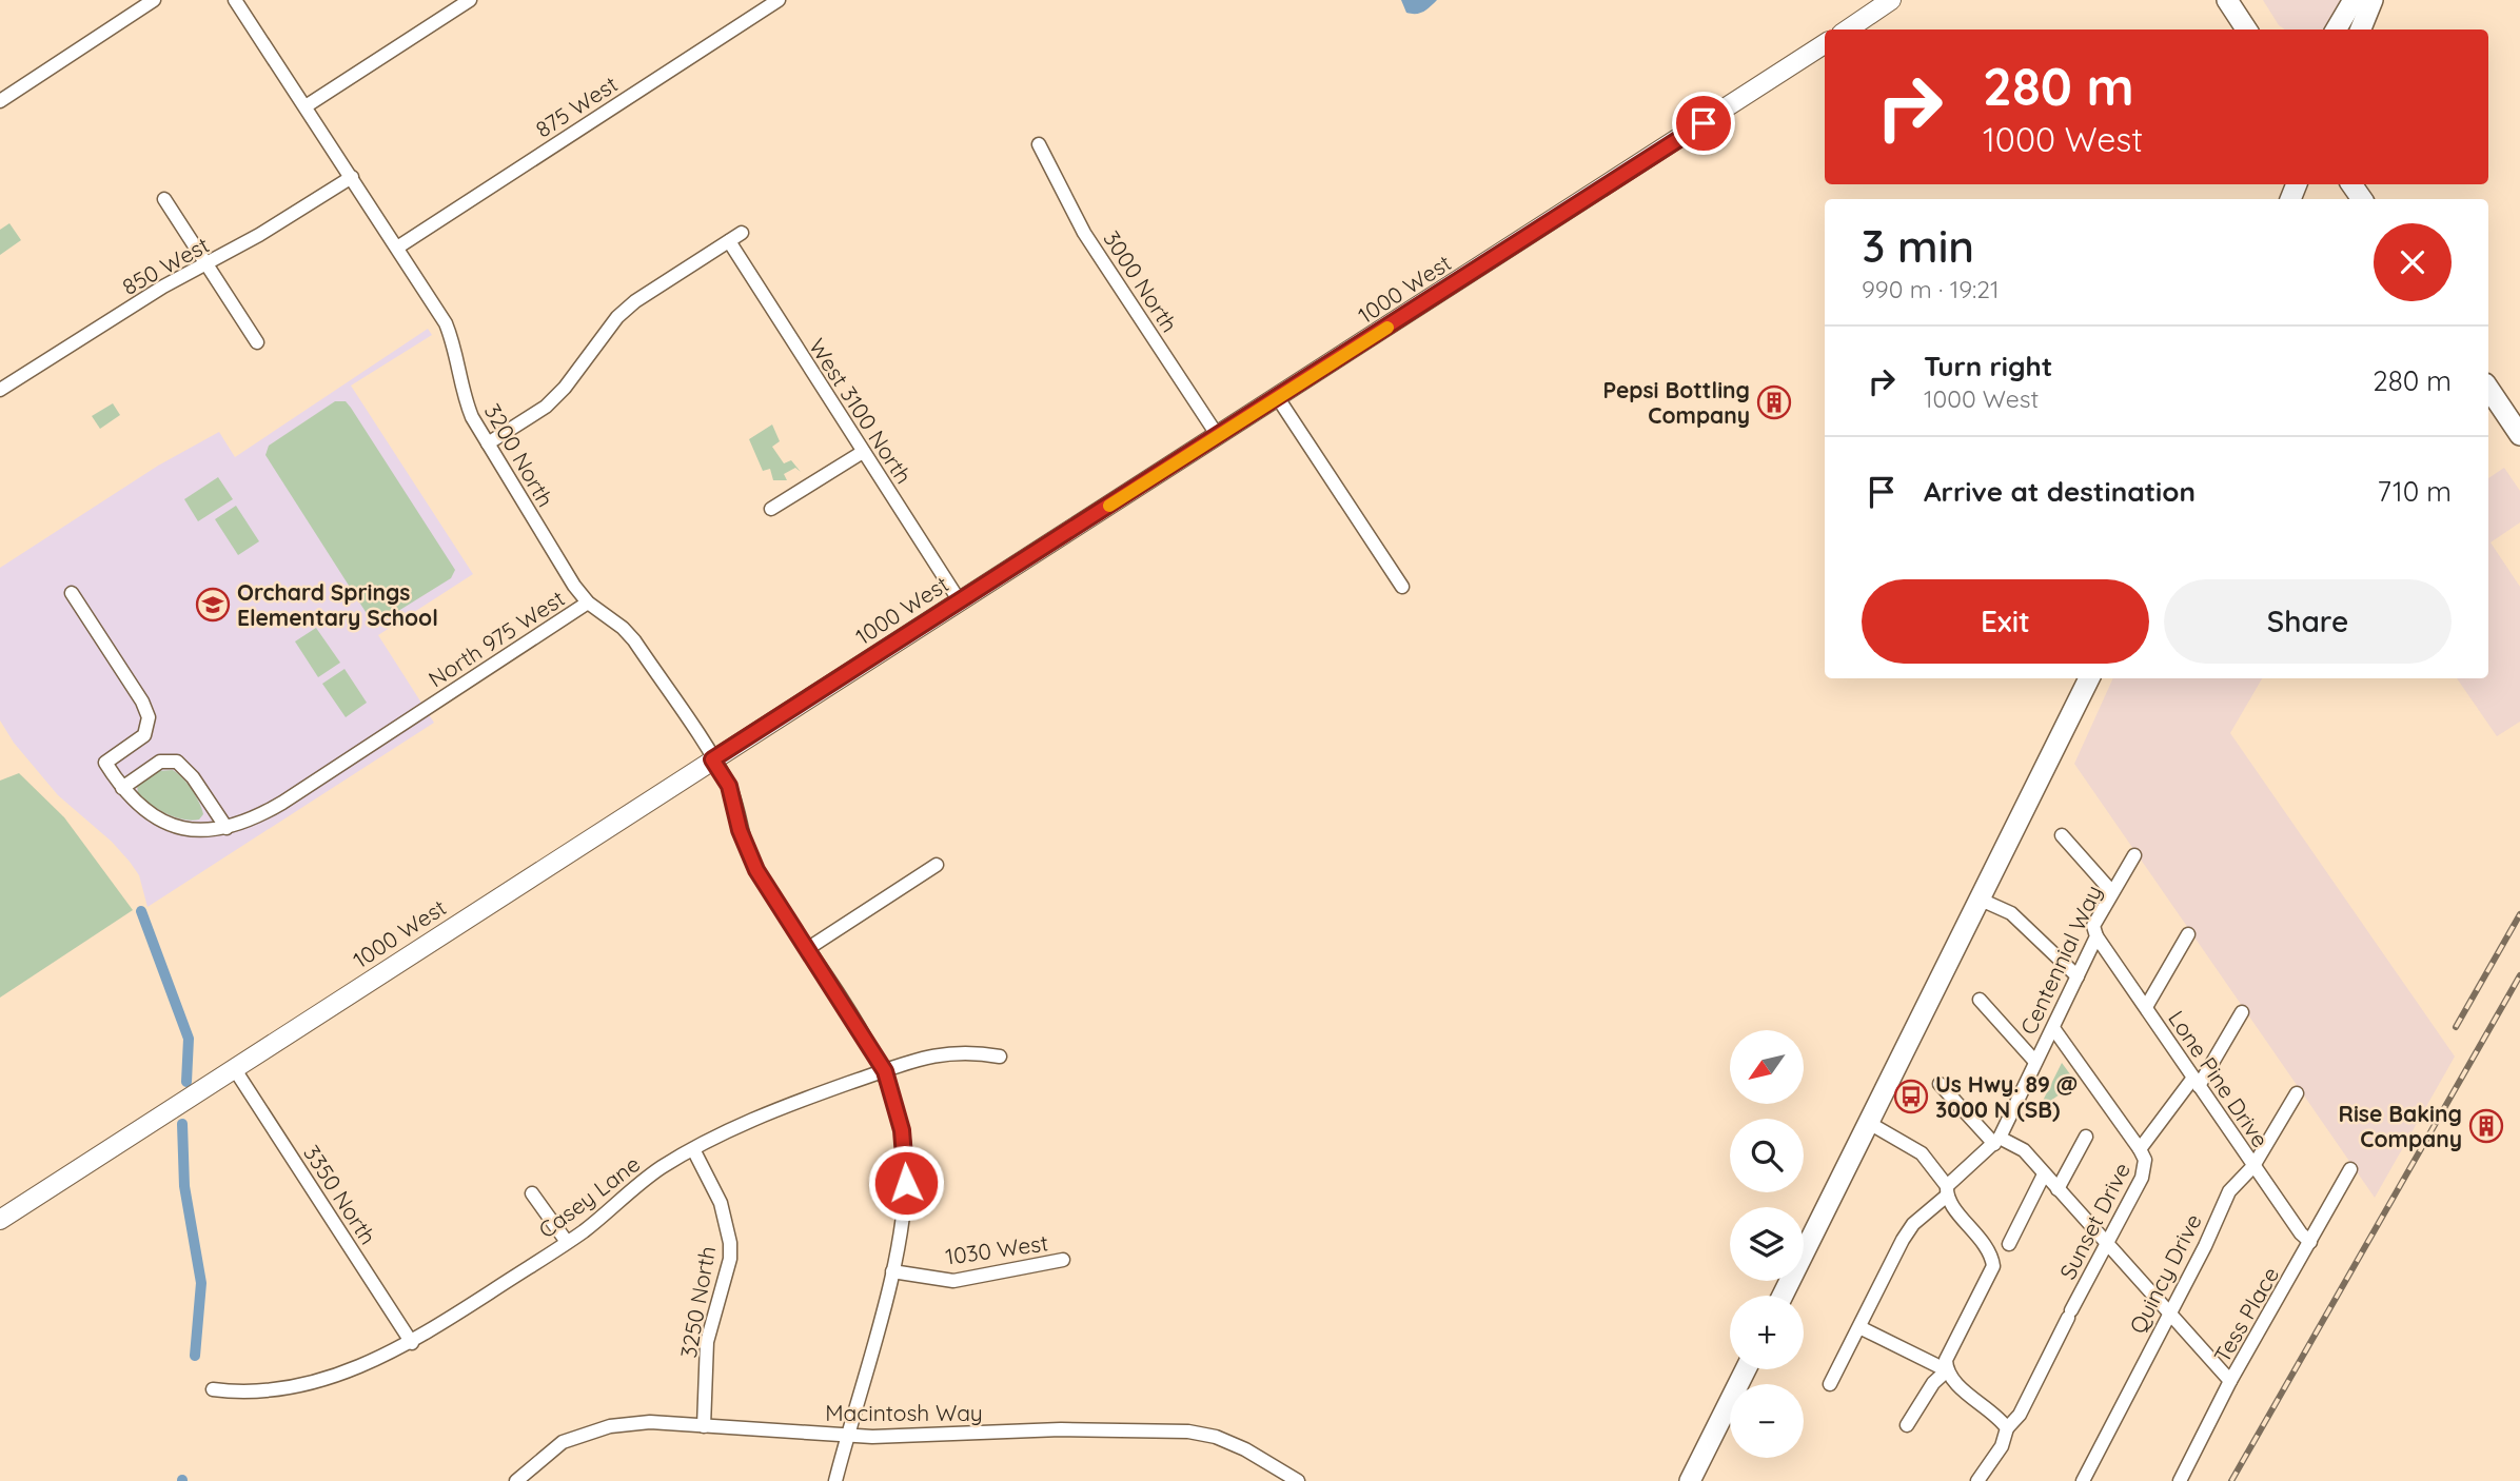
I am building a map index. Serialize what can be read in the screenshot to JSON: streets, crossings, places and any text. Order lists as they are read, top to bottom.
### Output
{
  "streets": {
    "street": [
      "875 West",
      "850 West",
      "3000 North",
      "1000 West",
      "West 3100 North",
      "3200 North",
      "North 975 West",
      "Centennial Way",
      "Lone Pine Drive",
      "3350 North",
      "Casey Lane",
      "Sunset Drive",
      "1030 West",
      "Quincy Drive",
      "3250 North",
      "Tess Place",
      "Macintosh Way"
    ]
  },
  "crossings": [
    ["875 West", "3200 North"],
    ["850 West", "3200 North"],
    ["3000 North", "1000 West"],
    ["1000 West", "West 3100 North"],
    ["1000 West", "3200 North"],
    ["1000 West", "3350 North"],
    ["3200 North", "North 975 West"],
    ["3200 North", "Casey Lane"],
    ["3200 North", "1030 West"],
    ["3200 North", "Macintosh Way"],
    ["Centennial Way", "Lone Pine Drive"],
    ["Lone Pine Drive", "Sunset Drive"],
    ["Lone Pine Drive", "Quincy Drive"],
    ["Lone Pine Drive", "Tess Place"],
    ["3350 North", "Casey Lane"],
    ["Casey Lane", "3250 North"],
    ["3250 North", "Macintosh Way"]
  ],
  "places": {
    "building": ["Pepsi Bottling Company", "Rise Baking Company"],
    "school or university": ["Orchard Springs Elementary School"],
    "bus stop": ["Us Hwy. 89 @ 3000 N (SB)"]
  },
  "north": "bottom left",
  "page": {
    "turn": ["280 m", "1000 West"],
    "heading": ["3 min", "990 m · 19:21"],
    "list": [
      {
        "name": "Turn right",
        "note": "1000 West",
        "value": "280 m"
      },
      {
        "name": "Arrive at destination",
        "value": "710 m"
      }
    ],
    "buttons": ["Exit", "Share"],
    "map_buttons": ["+", "−"]
  }
}
